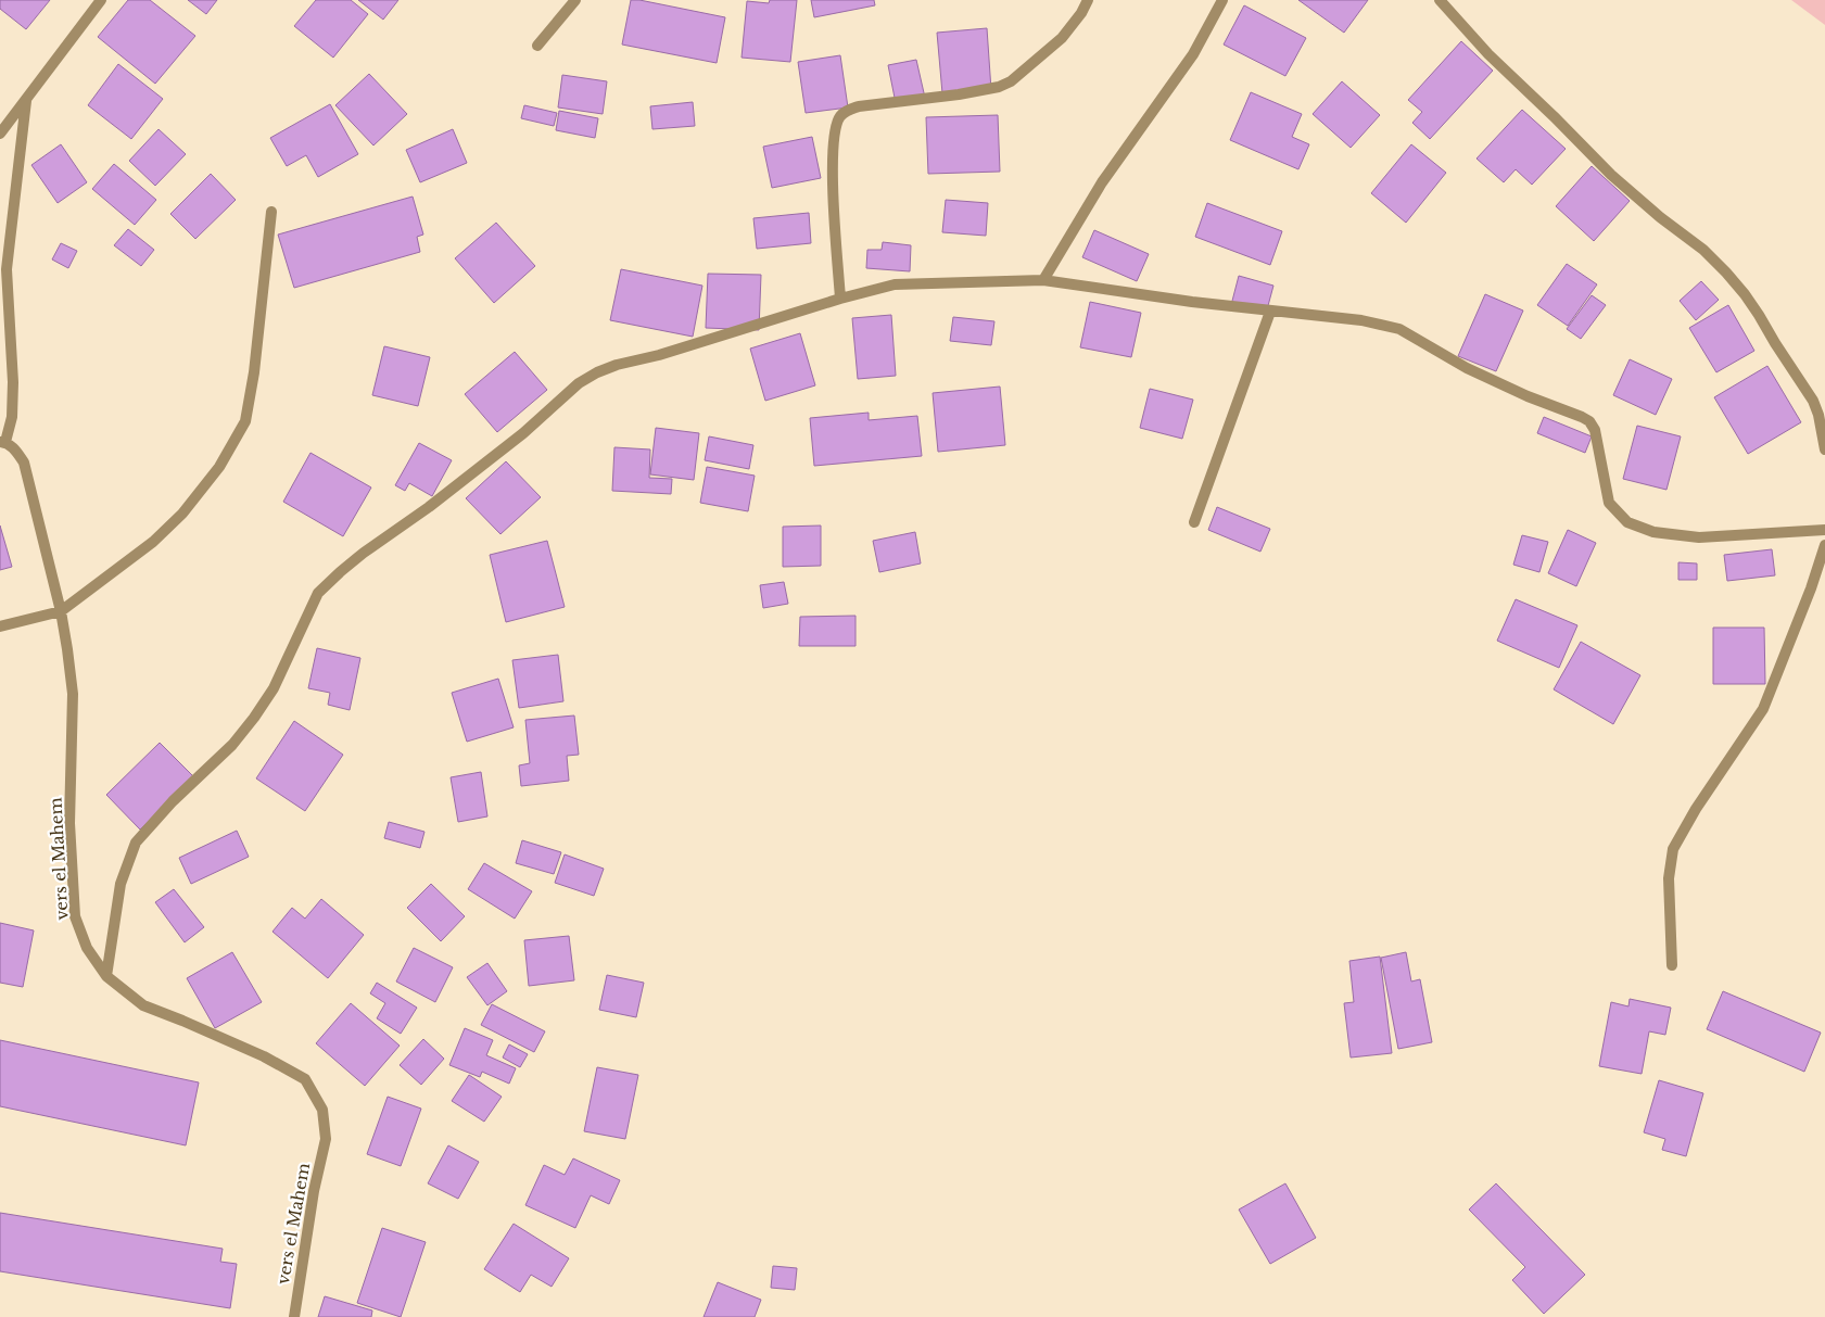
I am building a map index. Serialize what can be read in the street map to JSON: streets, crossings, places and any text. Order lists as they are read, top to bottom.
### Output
{
  "streets": {
    "street": ["vers el Mahem"]
  }
}
